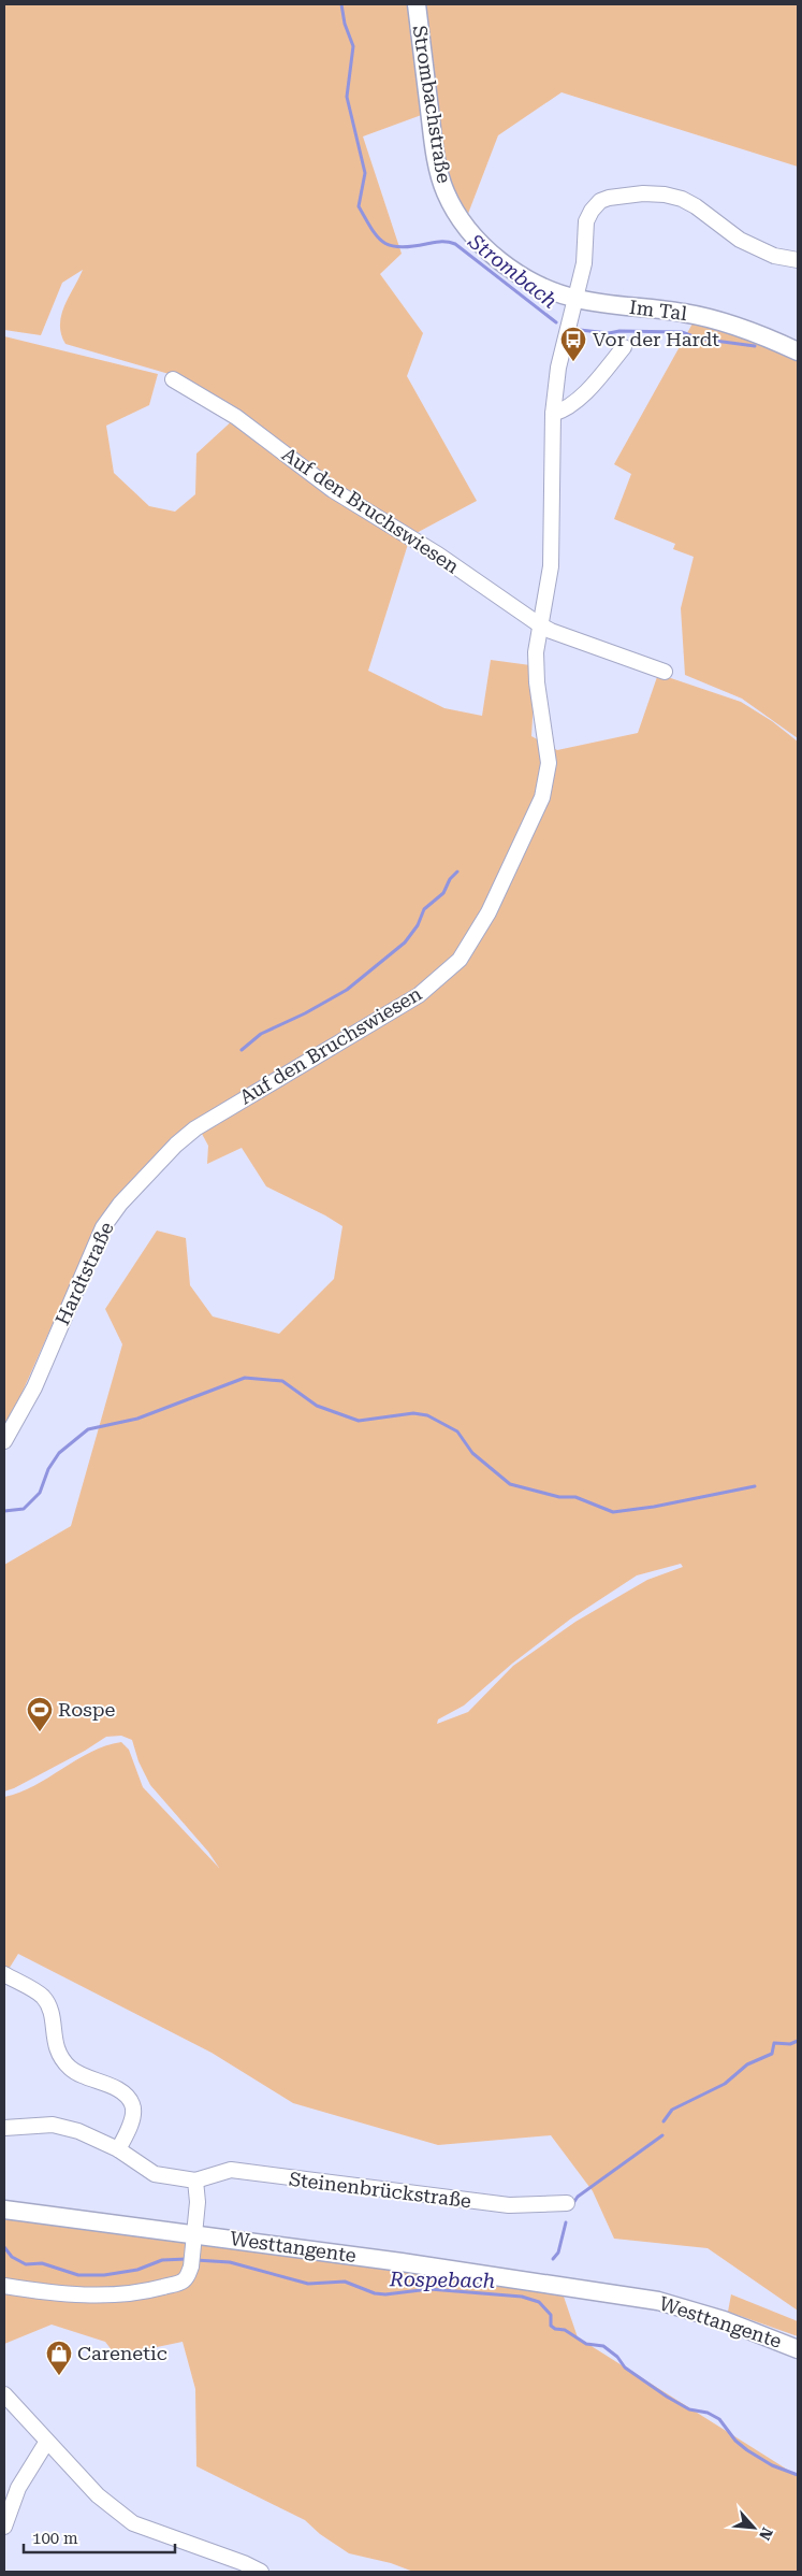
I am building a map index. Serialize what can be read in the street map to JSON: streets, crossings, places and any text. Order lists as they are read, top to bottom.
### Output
{
  "streets": {
    "main road": ["Strombachstraße", "Im Tal", "Westtangente"],
    "street": ["Auf den Bruchswiesen", "Hardtstraße", "Steinenbrückstraße"]
  },
  "crossings": [
    ["Strombachstraße", "Im Tal"],
    ["Strombachstraße", "Auf den Bruchswiesen"],
    ["Im Tal", "Auf den Bruchswiesen"],
    ["Auf den Bruchswiesen", "Hardtstraße"]
  ],
  "water": ["Strombach", "Rospebach"],
  "places": {
    "bus stop": ["Vor der Hardt"],
    "sports": ["Rospe"],
    "shop": ["Carenetic"]
  },
  "scale_bar": "100 m",
  "north": "bottom right"
}
